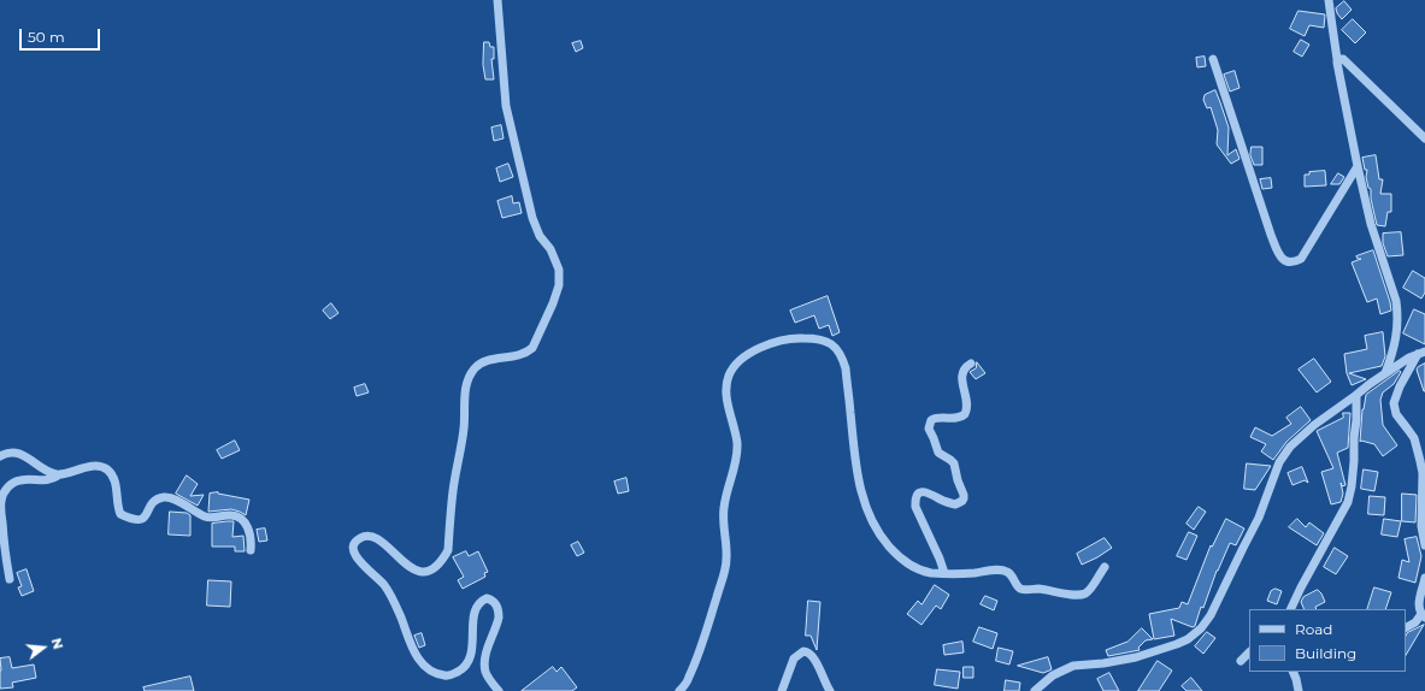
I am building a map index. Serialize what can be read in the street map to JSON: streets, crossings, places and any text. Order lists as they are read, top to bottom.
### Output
{
  "legend": ["Road", "Building"],
  "scale_bar": "50 m",
  "north": "right"
}
